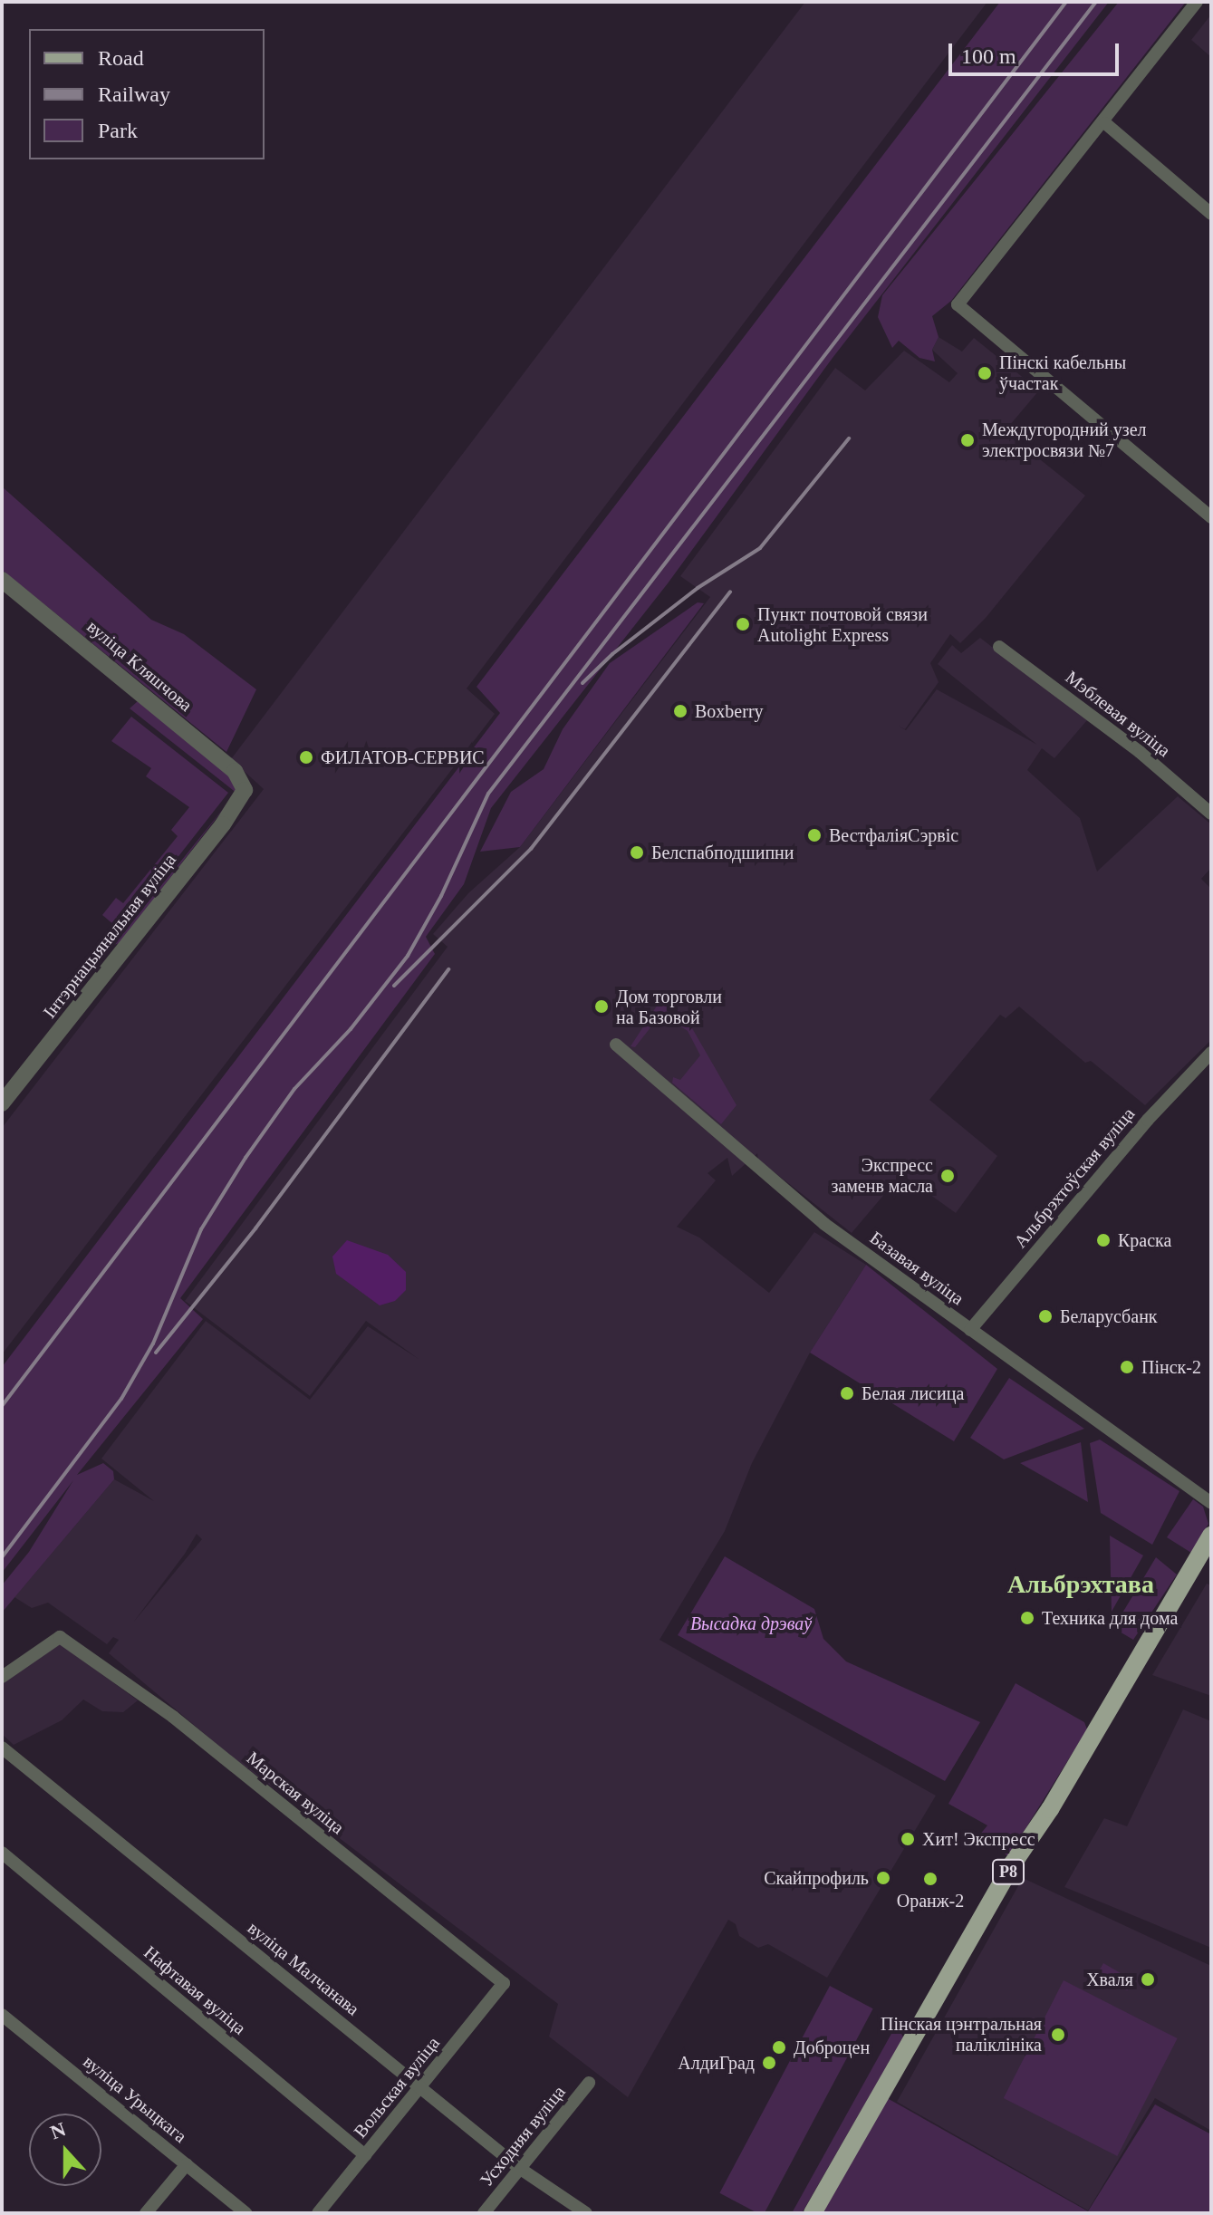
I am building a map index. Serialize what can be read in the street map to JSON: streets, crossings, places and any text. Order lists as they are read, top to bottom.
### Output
{
  "streets": {
    "main road": ["Р8"],
    "street": [
      "вуліца Кляшчова",
      "Мэблевая вуліца",
      "Інтэрнацыянальная вуліца",
      "Альбрэхтоўская вуліца",
      "Базавая вуліца",
      "Марская вуліца",
      "вуліца Малчанава",
      "Нафтавая вуліца",
      "Вольская вуліца",
      "вуліца Урыцкага",
      "Усходняя вуліца"
    ]
  },
  "crossings": [
    ["вуліца Кляшчова", "Інтэрнацыянальная вуліца"],
    ["Альбрэхтоўская вуліца", "Базавая вуліца"],
    ["Марская вуліца", "Вольская вуліца"],
    ["вуліца Малчанава", "Вольская вуліца"],
    ["вуліца Малчанава", "Усходняя вуліца"],
    ["Нафтавая вуліца", "Вольская вуліца"]
  ],
  "districts": ["Альбрэхтава"],
  "parks": ["Высадка дрэваў"],
  "places": [
    "Пінскі кабельны ўчастак",
    "Междугородний узел электросвязи №7",
    "Пункт почтовой связи Autolight Express",
    "Boxberry",
    "ФИЛАТОВ-СЕРВИС",
    "ВестфаліяСэрвіс",
    "Белспабподшипни",
    "Дом торговли на Базовой",
    "Экспресс заменв масла",
    "Краска",
    "Беларусбанк",
    "Пінск-2",
    "Белая лисица",
    "Техника для дома",
    "Хит! Экспресс",
    "Скайпрофиль",
    "Оранж-2",
    "Хваля",
    "Пінская цэнтральная паліклініка",
    "Доброцен",
    "АлдиГрад"
  ],
  "legend": ["Road", "Railway", "Park"],
  "scale_bar": "100 m",
  "north": "top"
}
